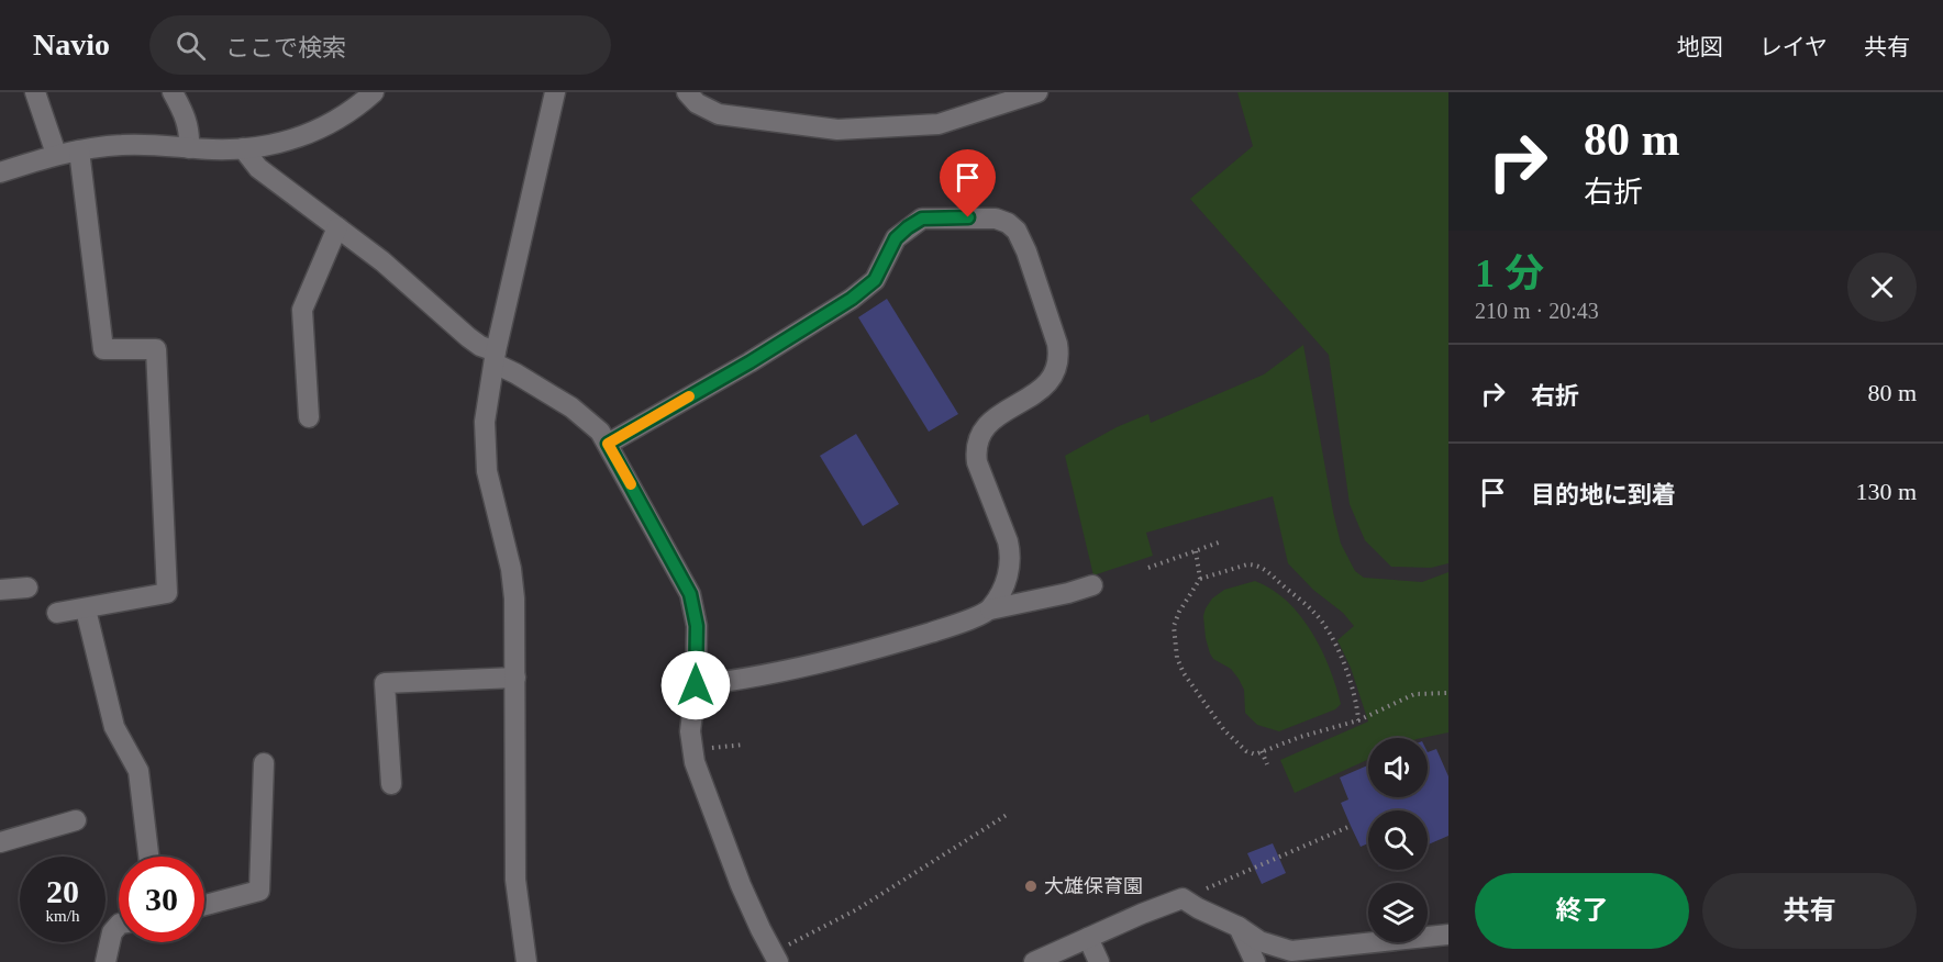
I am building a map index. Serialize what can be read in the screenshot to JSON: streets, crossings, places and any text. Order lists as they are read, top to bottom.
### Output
{
  "places": ["大雄保育園"],
  "page": {
    "header": "Navio",
    "search": "ここで検索",
    "nav": ["地図", "レイヤ", "共有"],
    "turn": ["80 m", "右折"],
    "heading": ["1 分", "210 m · 20:43"],
    "list": [
      {
        "name": "右折",
        "value": "80 m"
      },
      {
        "name": "目的地に到着",
        "value": "130 m"
      }
    ],
    "speed": "20 km/h",
    "limit": "30",
    "buttons": ["終了", "共有"]
  }
}
